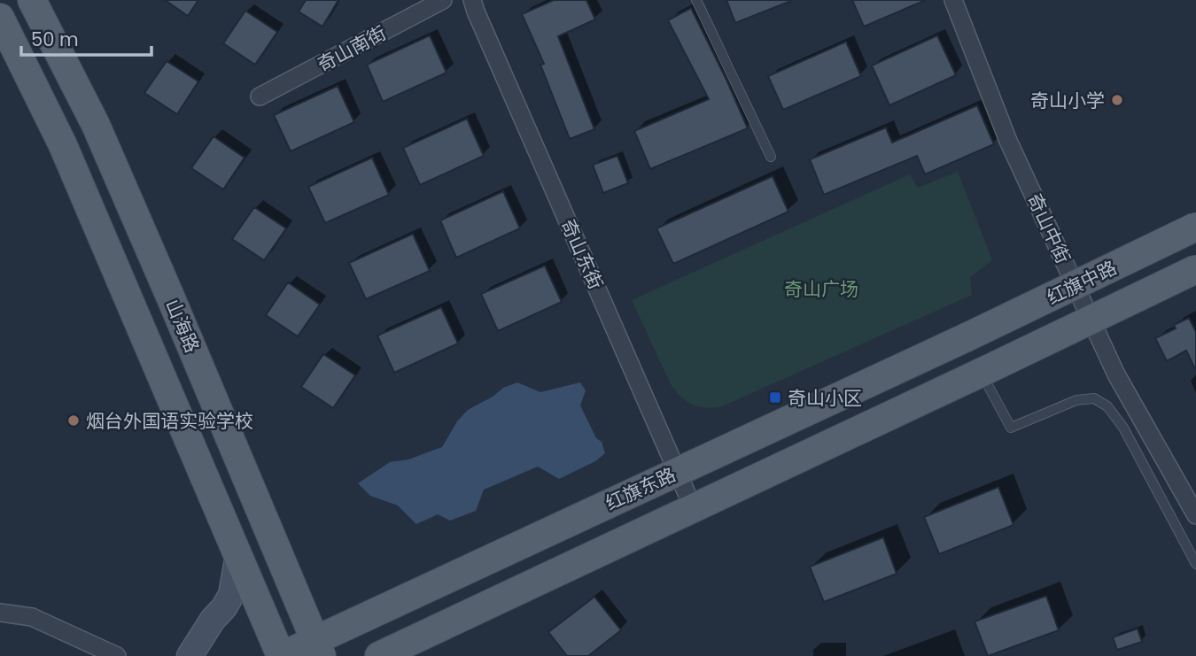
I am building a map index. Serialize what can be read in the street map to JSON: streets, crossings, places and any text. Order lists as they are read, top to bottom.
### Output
{
  "streets": {
    "main road": ["红旗中路", "山海路", "红旗东路"],
    "street": ["奇山南街", "奇山中街", "奇山东街"]
  },
  "crossings": [
    ["奇山东街", "红旗东路"],
    ["红旗中路", "红旗东路"],
    ["山海路", "红旗东路"]
  ],
  "parks": ["奇山广场"],
  "places": {
    "other": ["奇山小学", "烟台外国语实验学校"],
    "transit": ["奇山小区"]
  },
  "scale_bar": "50 m"
}
